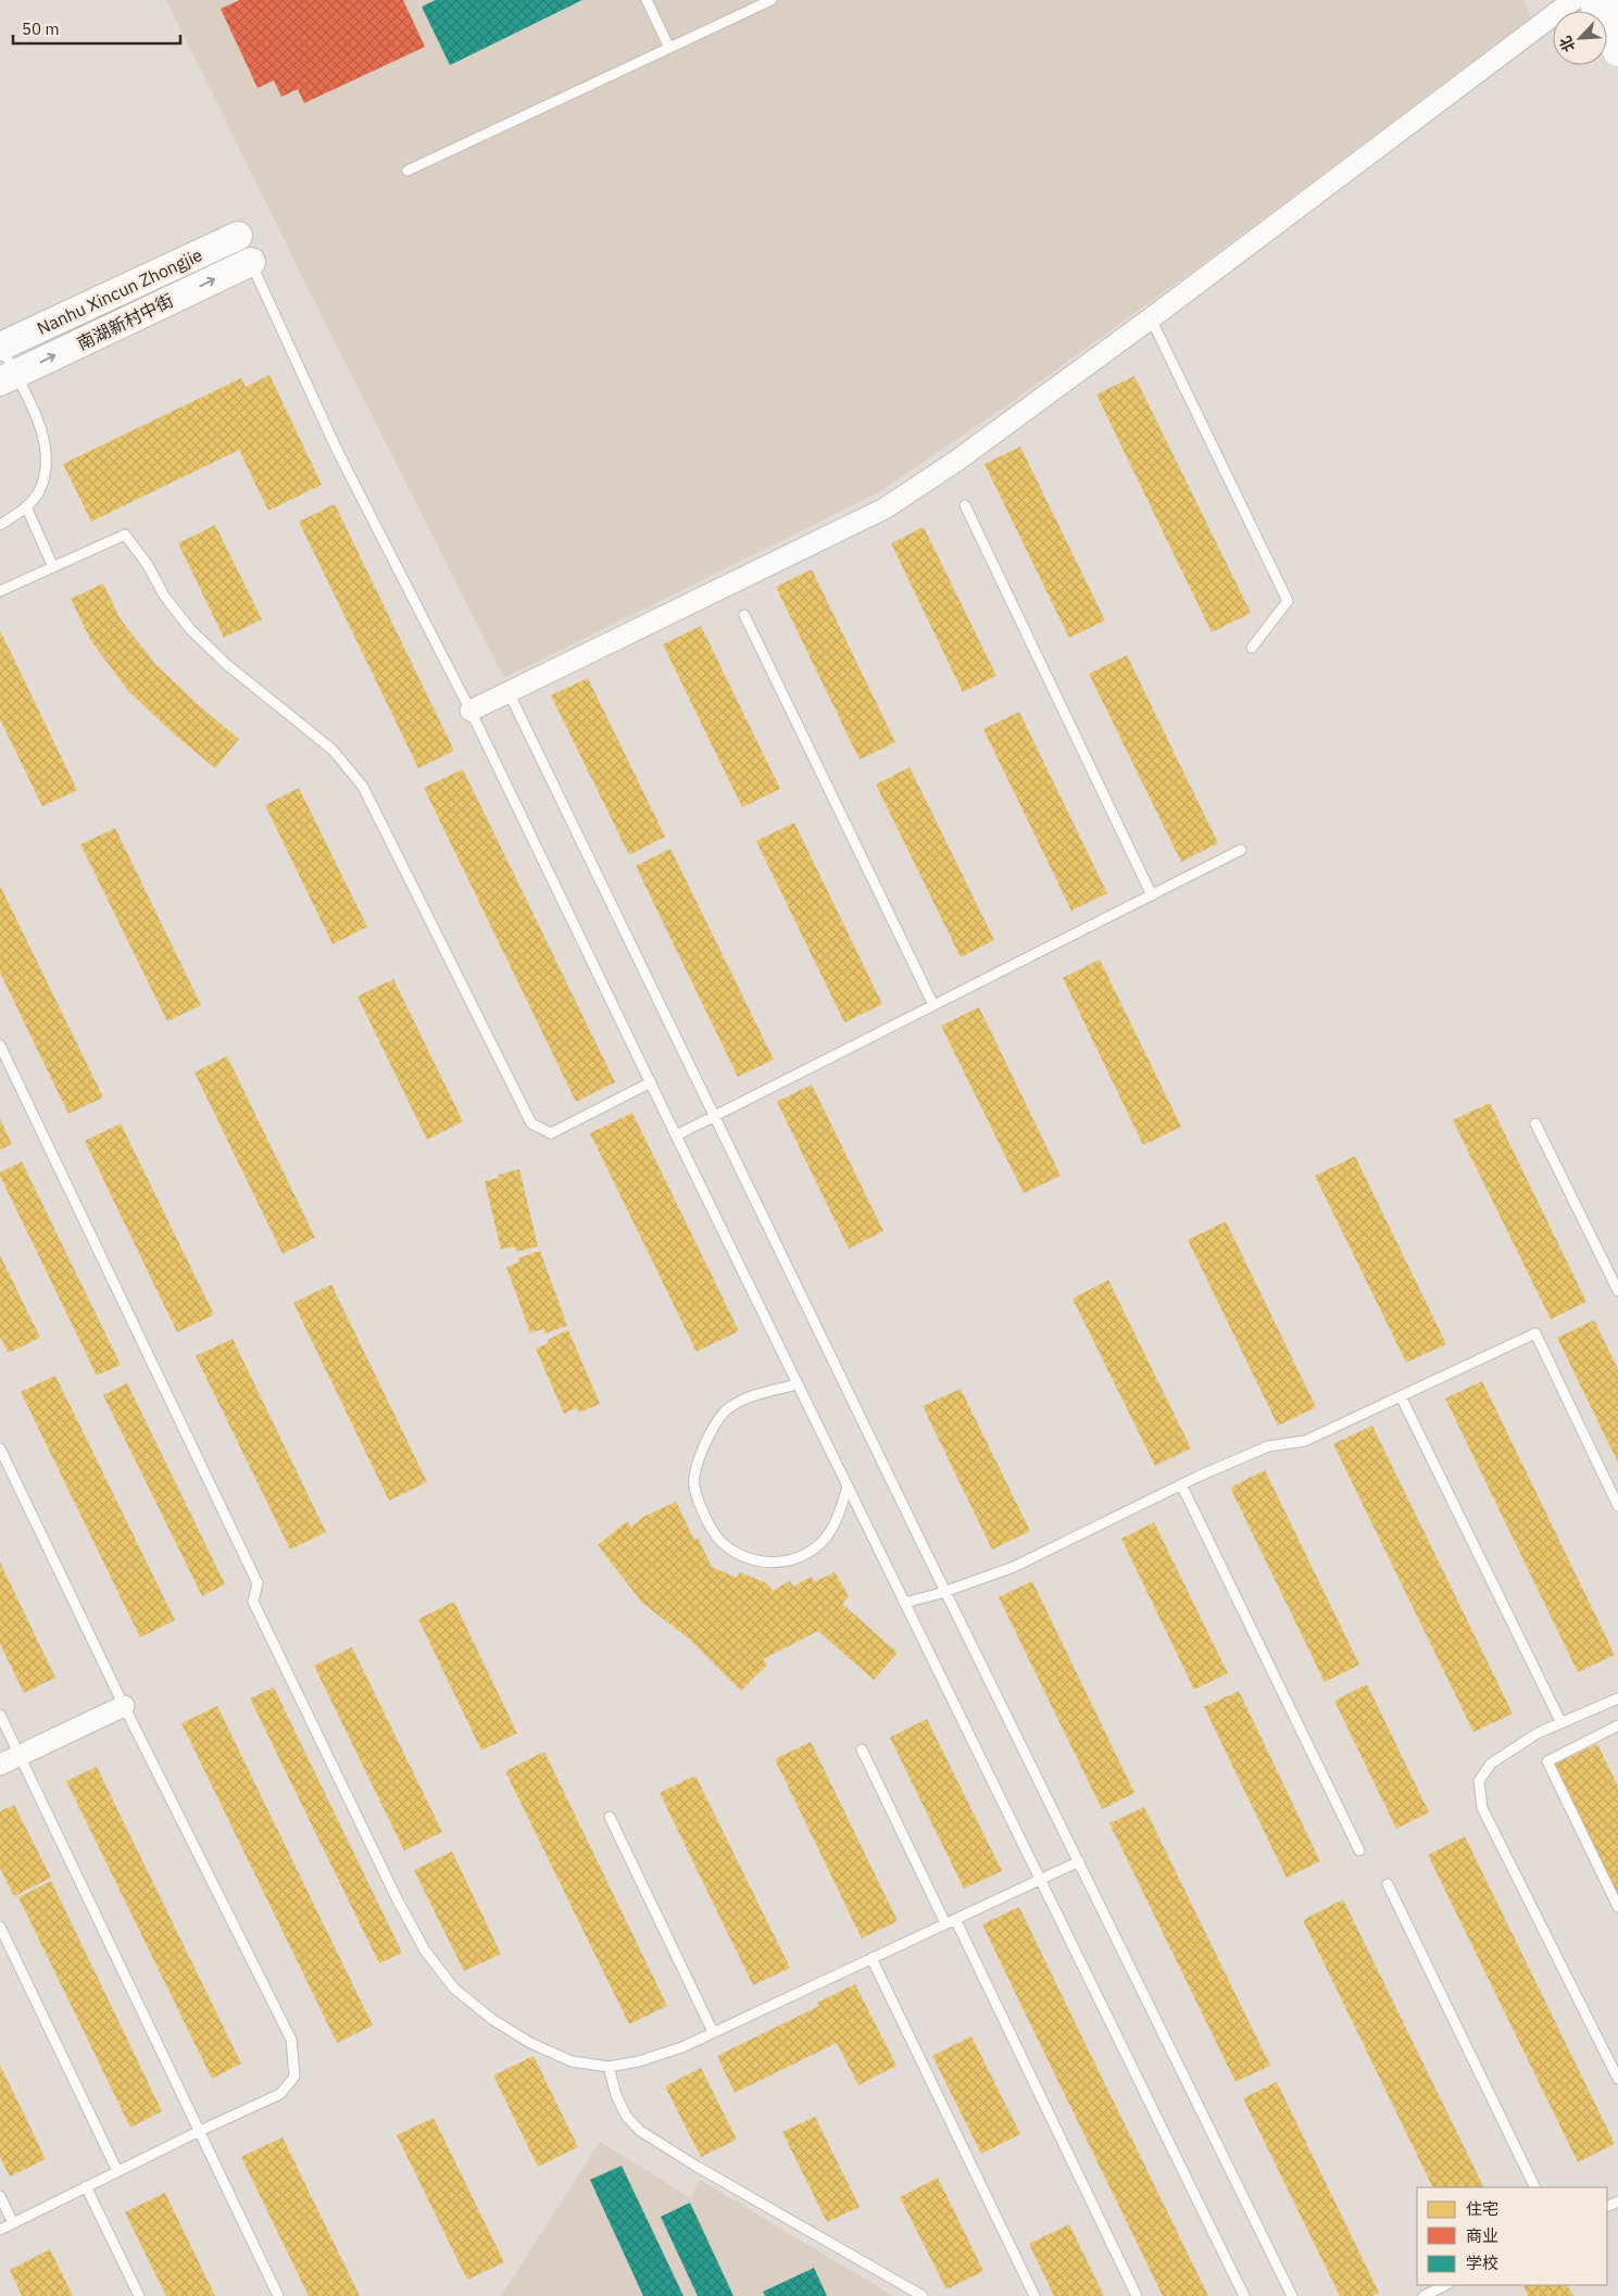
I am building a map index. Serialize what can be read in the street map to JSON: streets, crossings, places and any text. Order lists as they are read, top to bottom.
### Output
{
  "streets": {
    "street": ["Nanhu Xincun Zhongjie", "南湖新村中街"]
  },
  "crossings": [
    ["Nanhu Xincun Zhongjie", "南湖新村中街"]
  ],
  "one_way": ["南湖新村中街"],
  "legend": ["住宅", "商业", "学校"],
  "scale_bar": "50 m",
  "north": "bottom left"
}
